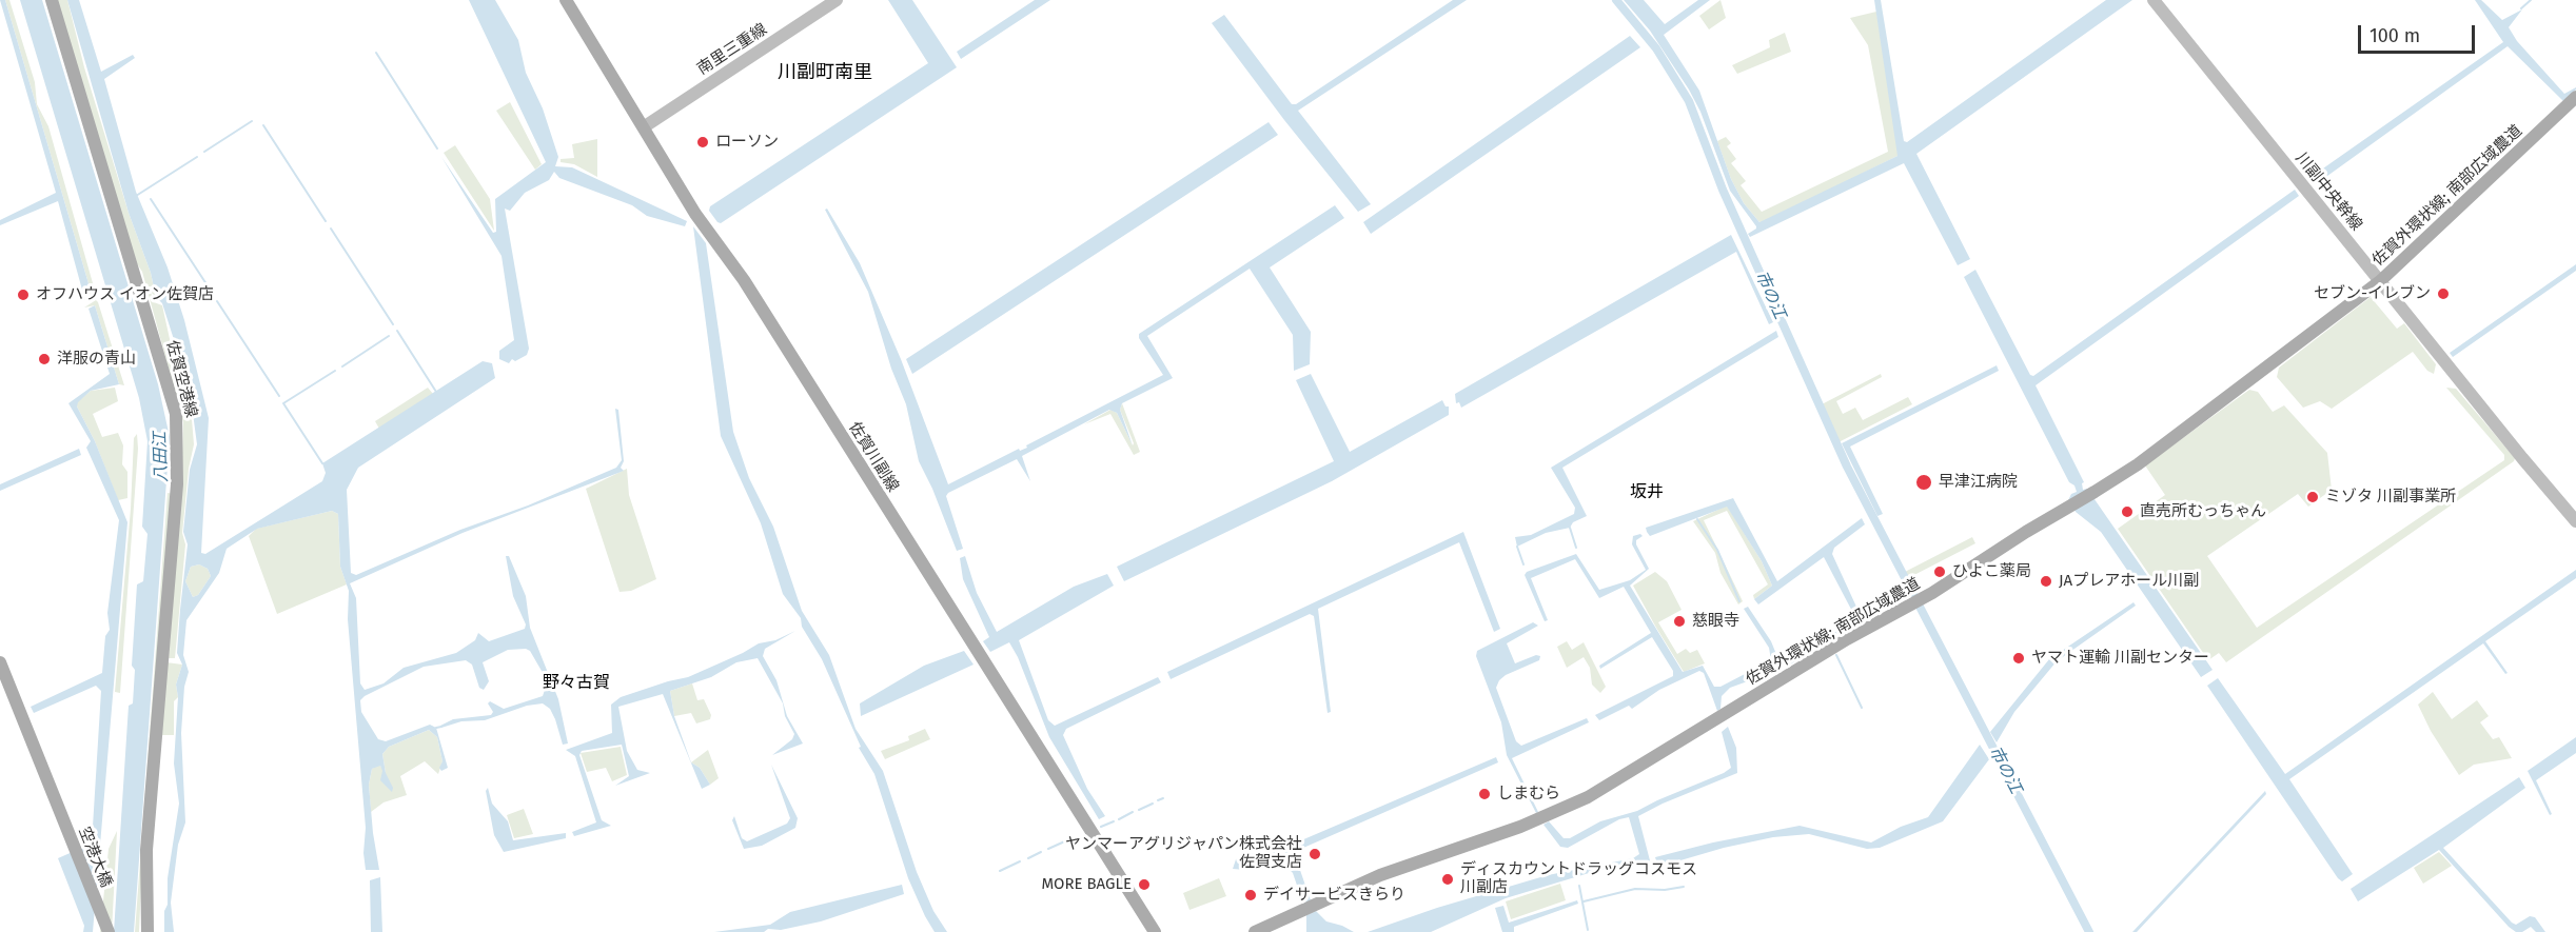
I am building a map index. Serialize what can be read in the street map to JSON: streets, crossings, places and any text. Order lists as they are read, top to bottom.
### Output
{
  "streets": {
    "main road": [
      "佐賀外環状線; 南部広域農道",
      "佐賀空港線",
      "佐賀川副線",
      "空港大橋"
    ],
    "street": ["南里三重線", "川副中央幹線"]
  },
  "crossings": [
    ["南里三重線", "佐賀川副線"],
    ["川副中央幹線", "佐賀外環状線; 南部広域農道"]
  ],
  "districts": ["川副町南里", "坂井", "野々古賀"],
  "water": ["市の江", "八田江"],
  "places": [
    "ローソン",
    "セブン-イレブン",
    "オフハウス イオン佐賀店",
    "洋服の青山",
    "早津江病院",
    "ミゾタ 川副事業所",
    "直売所むっちゃん",
    "ひよこ薬局",
    "JAプレアホール川副",
    "慈眼寺",
    "ヤマト運輸 川副センター",
    "しまむら",
    "ヤンマーアグリジャパン株式会社 佐賀支店",
    "ディスカウントドラッグコスモス 川副店",
    "MORE BAGLE",
    "デイサービスきらり"
  ],
  "scale_bar": "100 m"
}
